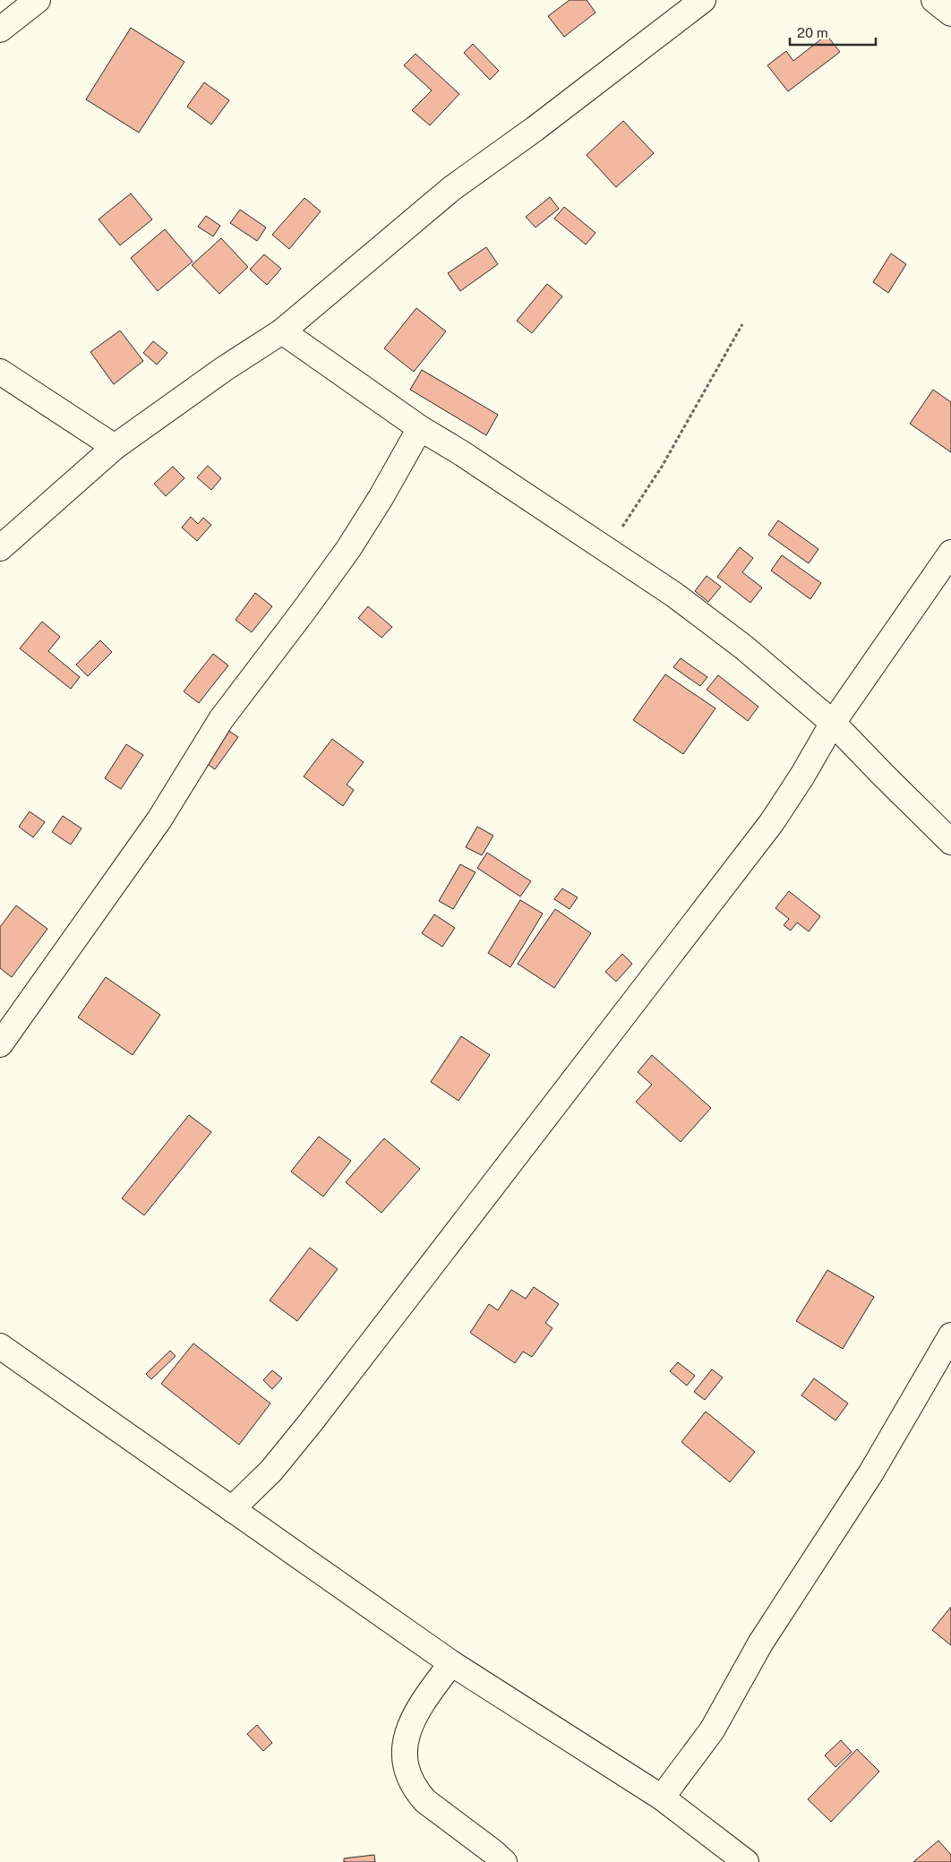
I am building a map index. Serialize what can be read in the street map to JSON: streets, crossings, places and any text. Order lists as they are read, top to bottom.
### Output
{
  "scale_bar": "20 m"
}
